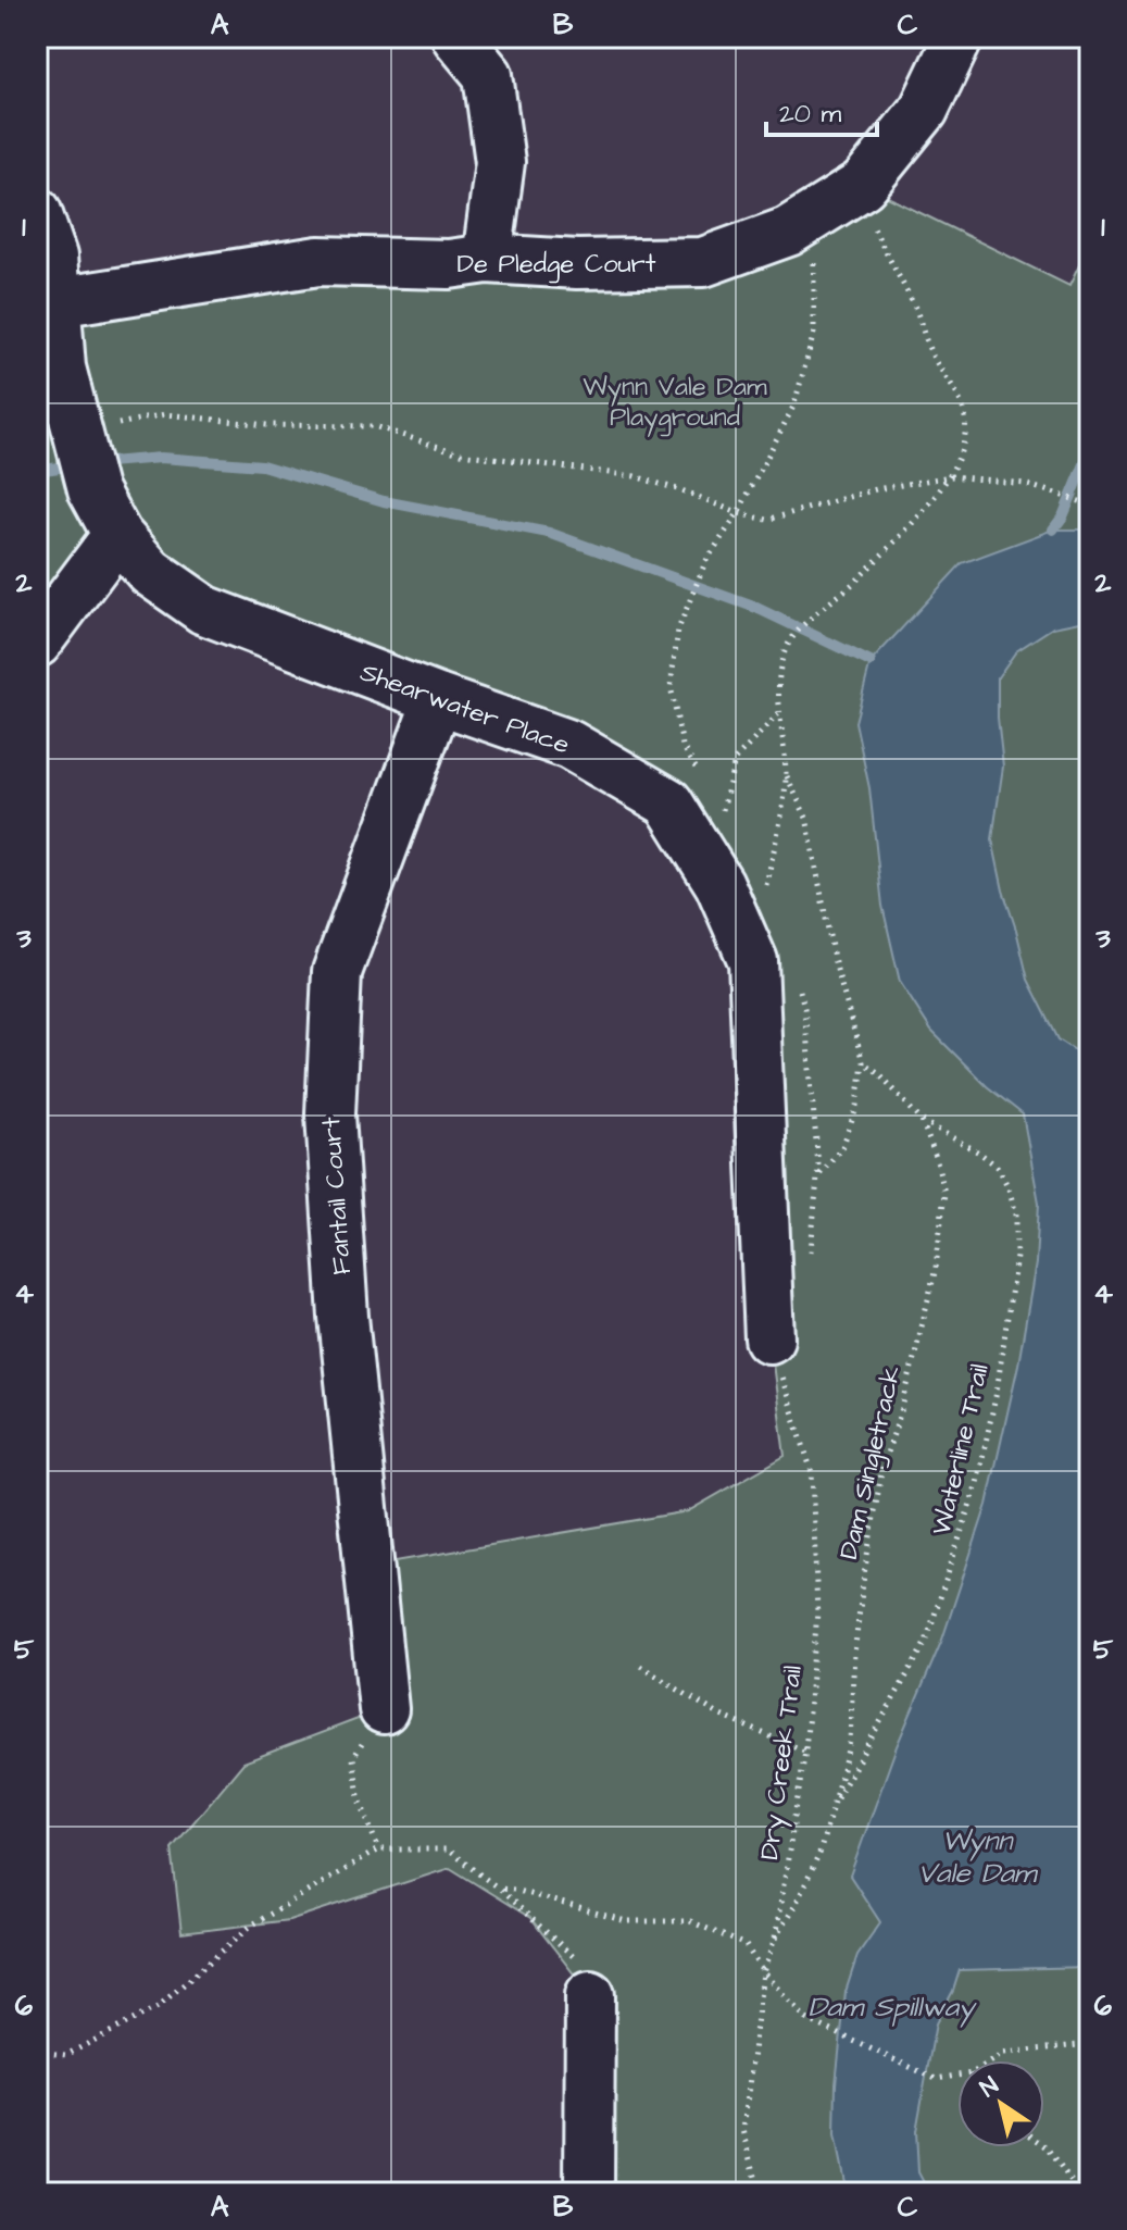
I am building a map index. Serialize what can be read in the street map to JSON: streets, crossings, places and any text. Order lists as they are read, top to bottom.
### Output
{
  "streets": {
    "street": ["De Pledge Court", "Shearwater Place", "Fantail Court"],
    "path": ["Waterline Trail", "Dam Singletrack", "Dry Creek Trail"]
  },
  "crossings": [
    ["De Pledge Court", "Shearwater Place"],
    ["Shearwater Place", "Fantail Court"],
    ["Shearwater Place", "Dry Creek Trail"],
    ["Waterline Trail", "Dam Singletrack"],
    ["Dam Singletrack", "Dry Creek Trail"]
  ],
  "water": ["Wynn Vale Dam", "Dam Spillway"],
  "parks": ["Wynn Vale Dam Playground"],
  "scale_bar": "20 m",
  "north": "top left",
  "grid": {
    "columns": ["A", "B", "C"],
    "rows": [
      "1",
      "2",
      "3",
      "4",
      "5",
      "6"
    ]
  }
}
